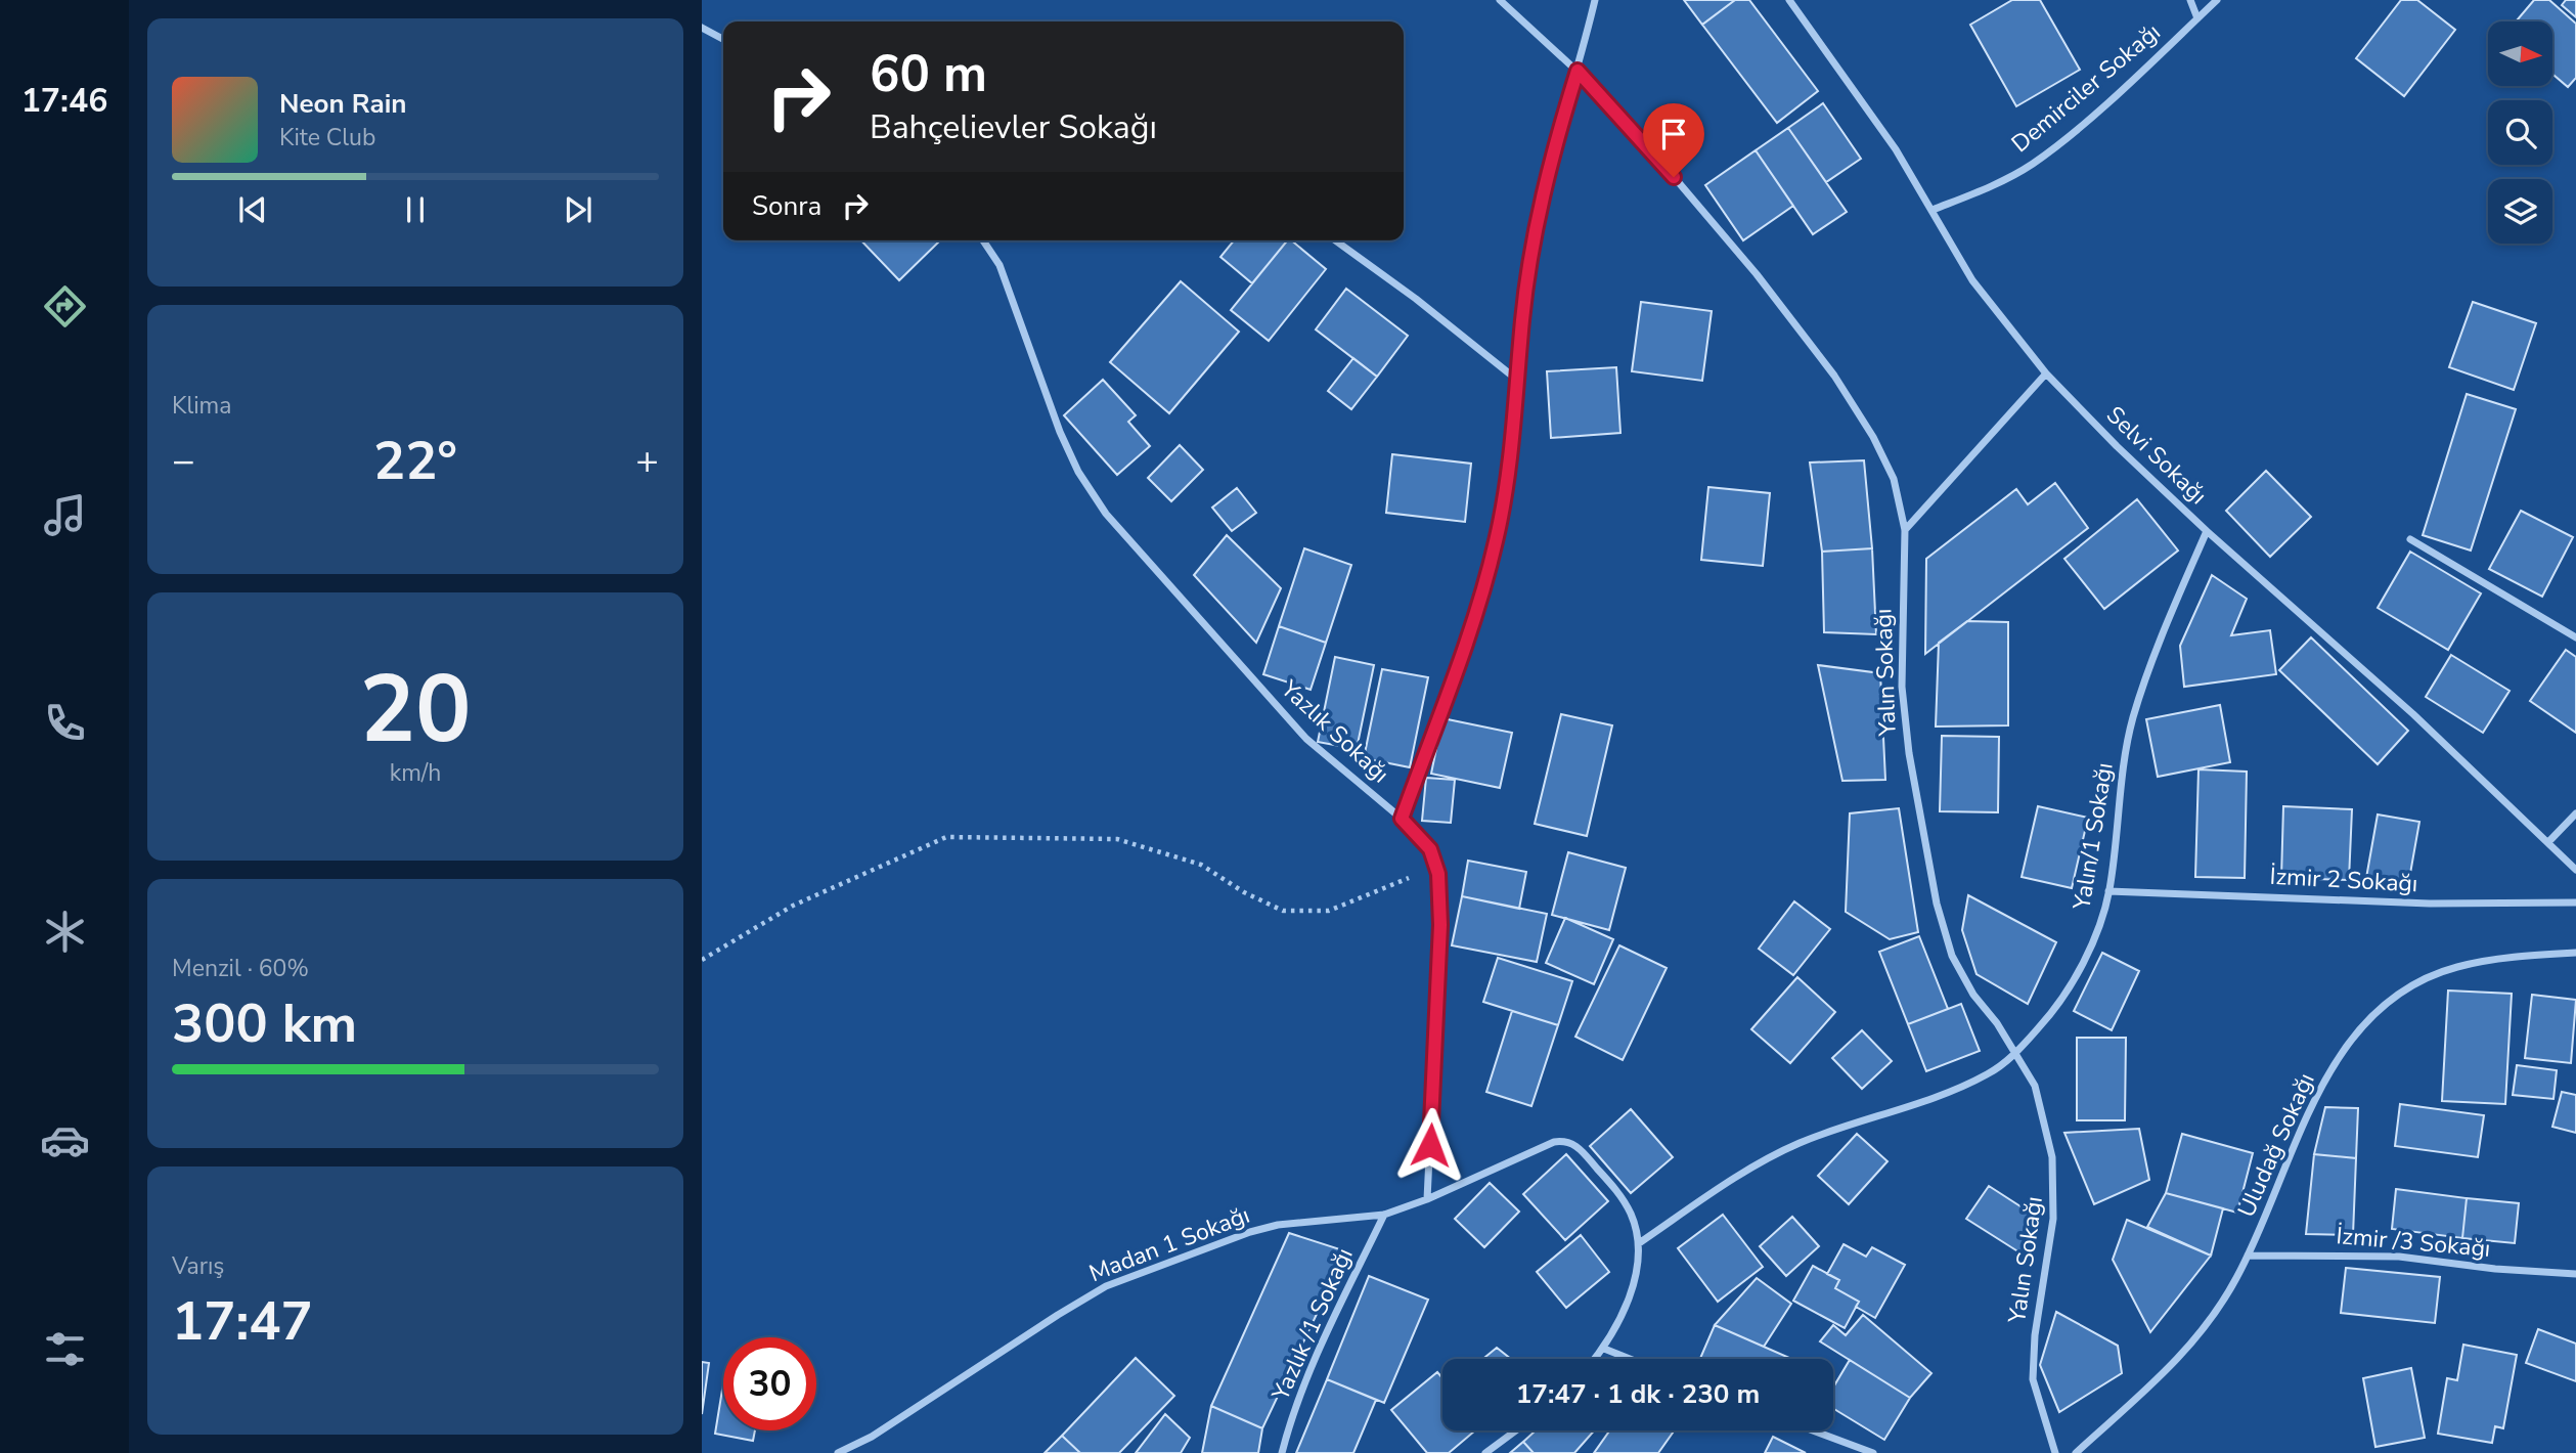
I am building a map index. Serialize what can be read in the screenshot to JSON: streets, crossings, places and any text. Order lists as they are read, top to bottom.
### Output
{
  "streets": {
    "street": [
      "Demirciler Sokağı",
      "Selvi Sokağı",
      "Yalın Sokağı",
      "Yazlık Sokağı",
      "Yalın/1 Sokağı",
      "İzmir 2 Sokağı",
      "Uludağ Sokağı",
      "İzmir /3 Sokağı",
      "Madan 1 Sokağı",
      "Yazlık /1 Sokağı"
    ]
  },
  "crossings": [
    ["Demirciler Sokağı", "Selvi Sokağı"],
    ["Selvi Sokağı", "Yalın/1 Sokağı"],
    ["Yalın Sokağı", "Yalın/1 Sokağı"],
    ["Yazlık Sokağı", "Madan 1 Sokağı"],
    ["Yalın/1 Sokağı", "İzmir 2 Sokağı"],
    ["Uludağ Sokağı", "İzmir /3 Sokağı"],
    ["Madan 1 Sokağı", "Yazlık /1 Sokağı"]
  ],
  "north": "right",
  "page": {
    "tabs": "17:46",
    "turn": ["60 m", "Bahçelievler Sokağı"],
    "song": ["Neon Rain", "Kite Club"],
    "then": "Sonra",
    "tile": [
      "Klima",
      ["20", "km/h"],
      ["Menzil · 60%", "300 km"],
      ["Varış", "17:47"]
    ],
    "heat": ["−", "22°", "+"],
    "limit": "30",
    "trip": "17:47 · 1 dk · 230 m"
  }
}
